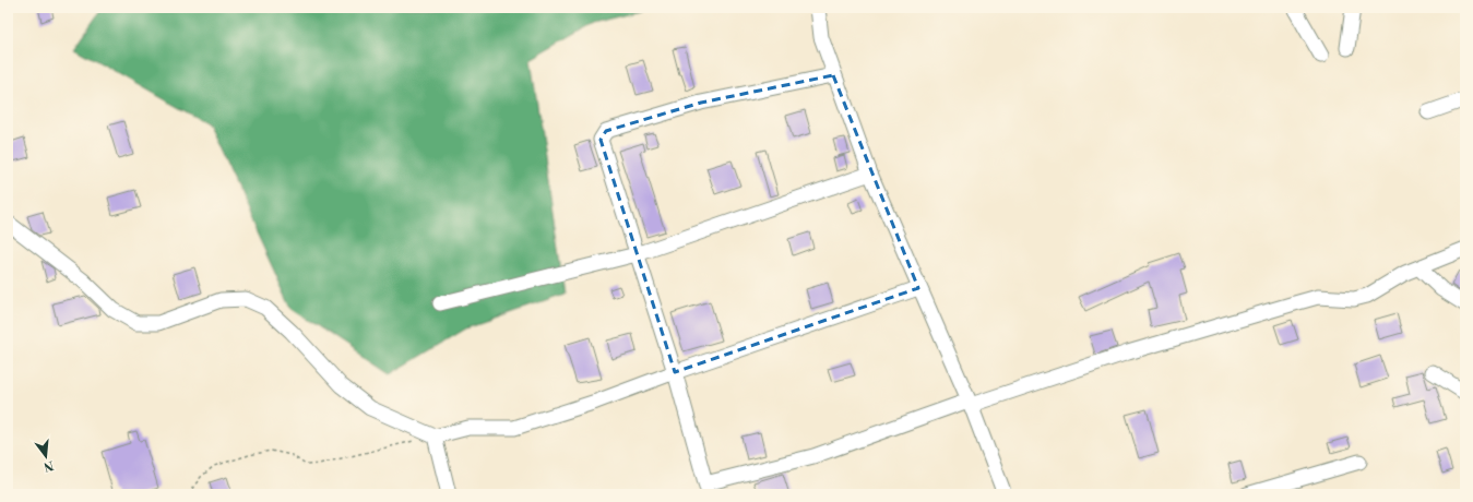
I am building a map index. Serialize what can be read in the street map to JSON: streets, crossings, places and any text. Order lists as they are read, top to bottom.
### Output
{
  "north": "bottom"
}
